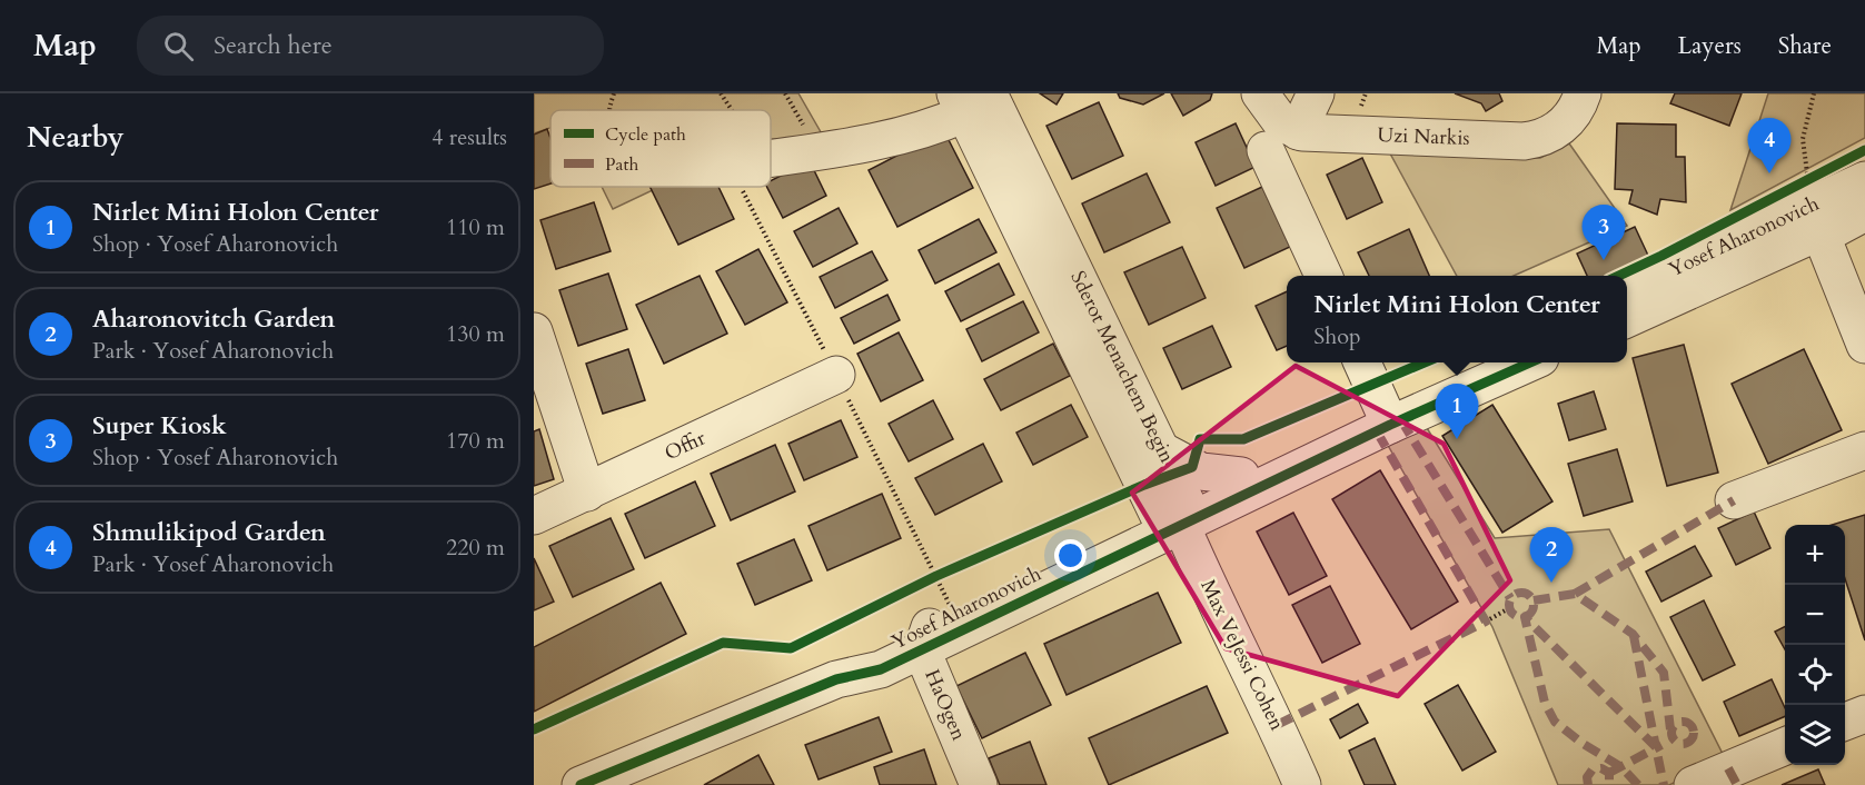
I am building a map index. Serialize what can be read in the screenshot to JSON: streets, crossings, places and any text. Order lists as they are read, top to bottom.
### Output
{
  "streets": {
    "street": [
      "Uzi Narkis",
      "Yosef Aharonovich",
      "Sderot Menachem Begin",
      "Offir",
      "Max VeJessi Cohen",
      "HaOgen"
    ]
  },
  "crossings": [
    ["Yosef Aharonovich", "Sderot Menachem Begin"],
    ["Yosef Aharonovich", "Max VeJessi Cohen"],
    ["Yosef Aharonovich", "HaOgen"],
    ["Sderot Menachem Begin", "Max VeJessi Cohen"]
  ],
  "legend": ["Cycle path", "Path"],
  "page": {
    "header": "Map",
    "search": "Search here",
    "nav": ["Map", "Layers", "Share"],
    "heading": ["Nearby", "4 results"],
    "pins": [
      "4",
      "3",
      "1",
      "2"
    ],
    "list": [
      {
        "mark": "1",
        "name": "Nirlet Mini Holon Center",
        "note": "Shop · Yosef Aharonovich",
        "value": "110 m"
      },
      {
        "mark": "2",
        "name": "Aharonovitch Garden",
        "note": "Park · Yosef Aharonovich",
        "value": "130 m"
      },
      {
        "mark": "3",
        "name": "Super Kiosk",
        "note": "Shop · Yosef Aharonovich",
        "value": "170 m"
      },
      {
        "mark": "4",
        "name": "Shmulikipod Garden",
        "note": "Park · Yosef Aharonovich",
        "value": "220 m"
      }
    ],
    "popup": ["Nirlet Mini Holon Center", "Shop"],
    "map_buttons": ["+", "−"]
  }
}
